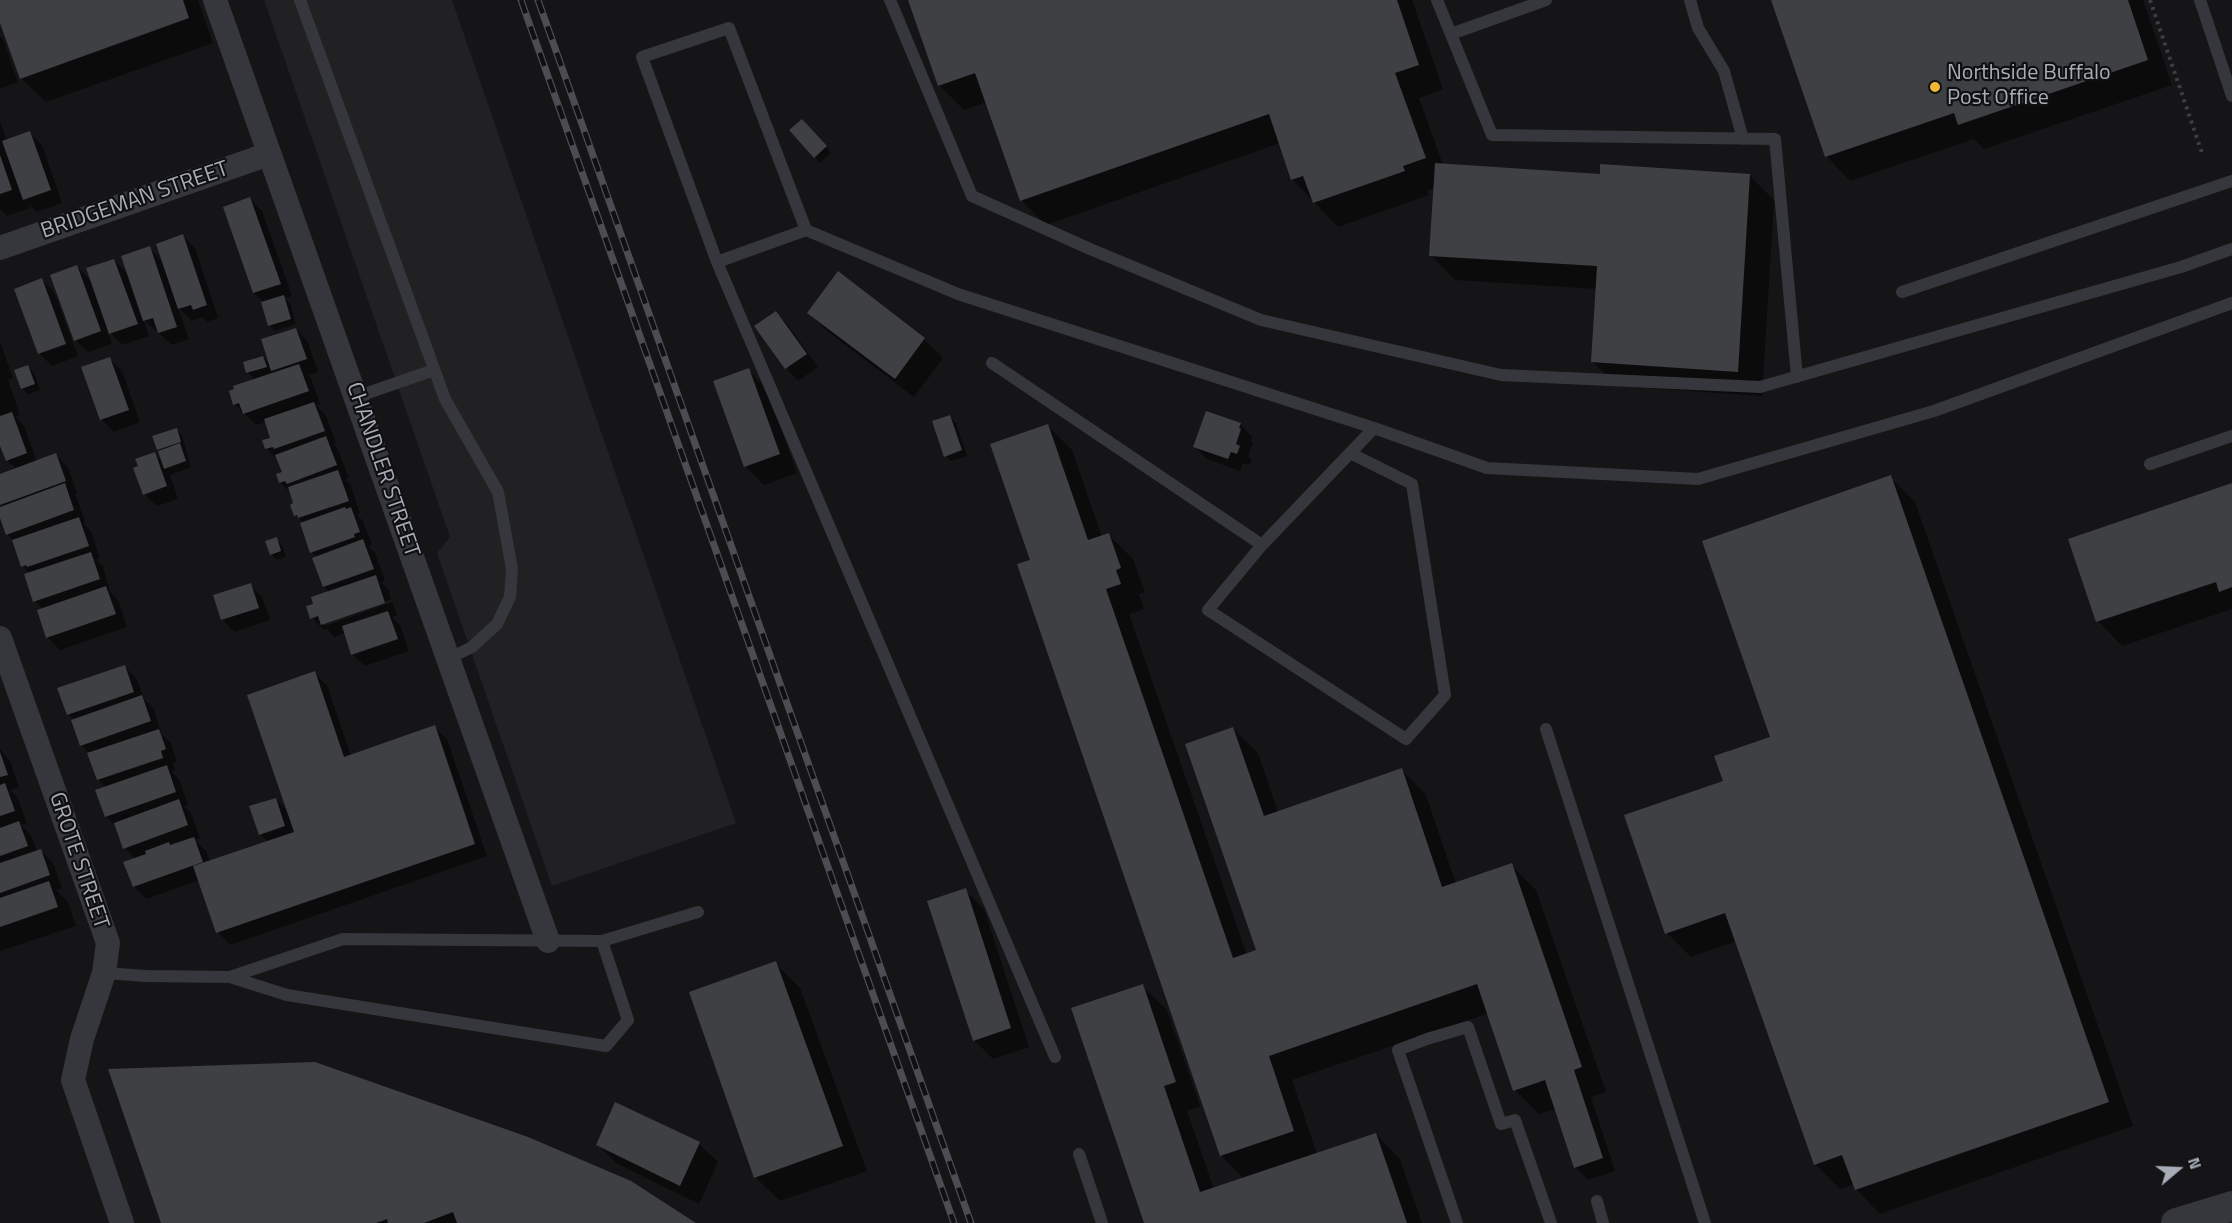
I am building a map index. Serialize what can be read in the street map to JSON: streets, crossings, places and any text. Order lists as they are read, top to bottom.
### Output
{
  "streets": {
    "street": ["BRIDGEMAN STREET", "CHANDLER STREET", "GROTE STREET"]
  },
  "crossings": [
    ["BRIDGEMAN STREET", "CHANDLER STREET"]
  ],
  "places": ["Northside Buffalo Post Office"],
  "north": "right"
}
